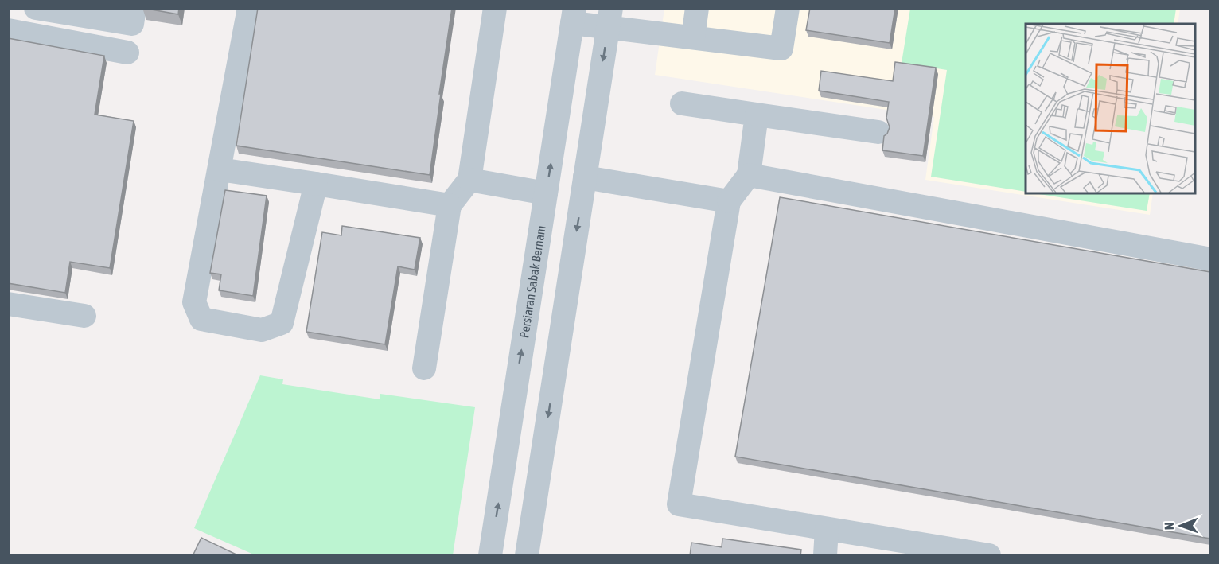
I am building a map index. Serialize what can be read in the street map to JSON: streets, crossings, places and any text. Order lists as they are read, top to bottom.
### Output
{
  "streets": {
    "street": ["Persiaran Sabak Bernam"]
  },
  "north": "left"
}
